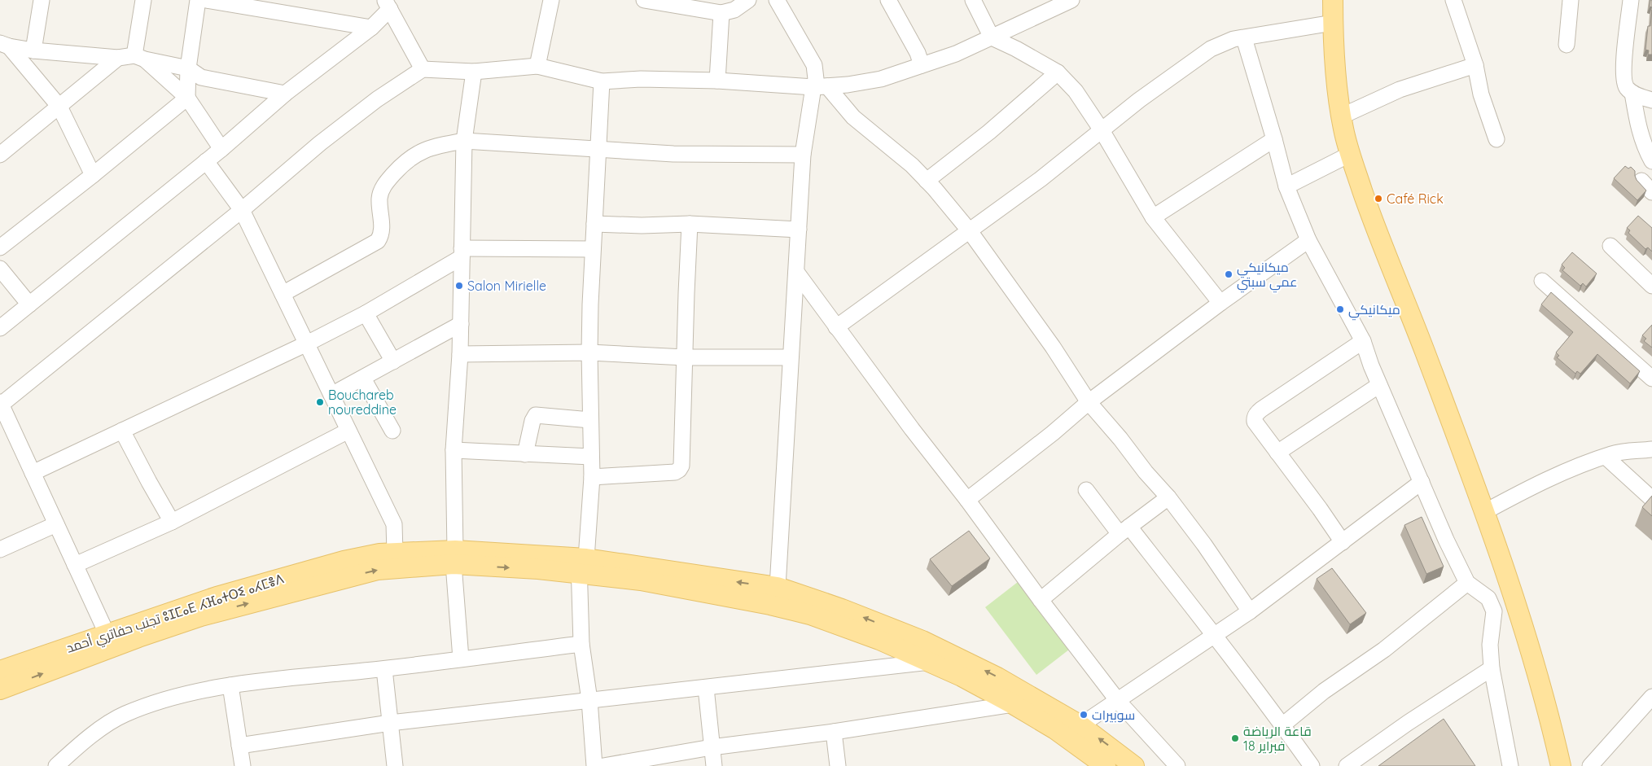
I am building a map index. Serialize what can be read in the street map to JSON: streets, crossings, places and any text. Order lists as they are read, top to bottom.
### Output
{
  "streets": {
    "main road": ["تجنب حفاتري أحمد ⵓⵊⵎⴰⴹ ⵃⴼⴰⵜⵔⵉ ⴰⵃⵎⴻⴷ"]
  },
  "places": [
    "Café Rick",
    "ميكانيكي عمي سبتي",
    "Salon Mirielle",
    "ميكانيكي",
    "Bouchareb noureddine",
    "سوبيرات",
    "قاعة الرياضة 18 فبراير"
  ]
}
